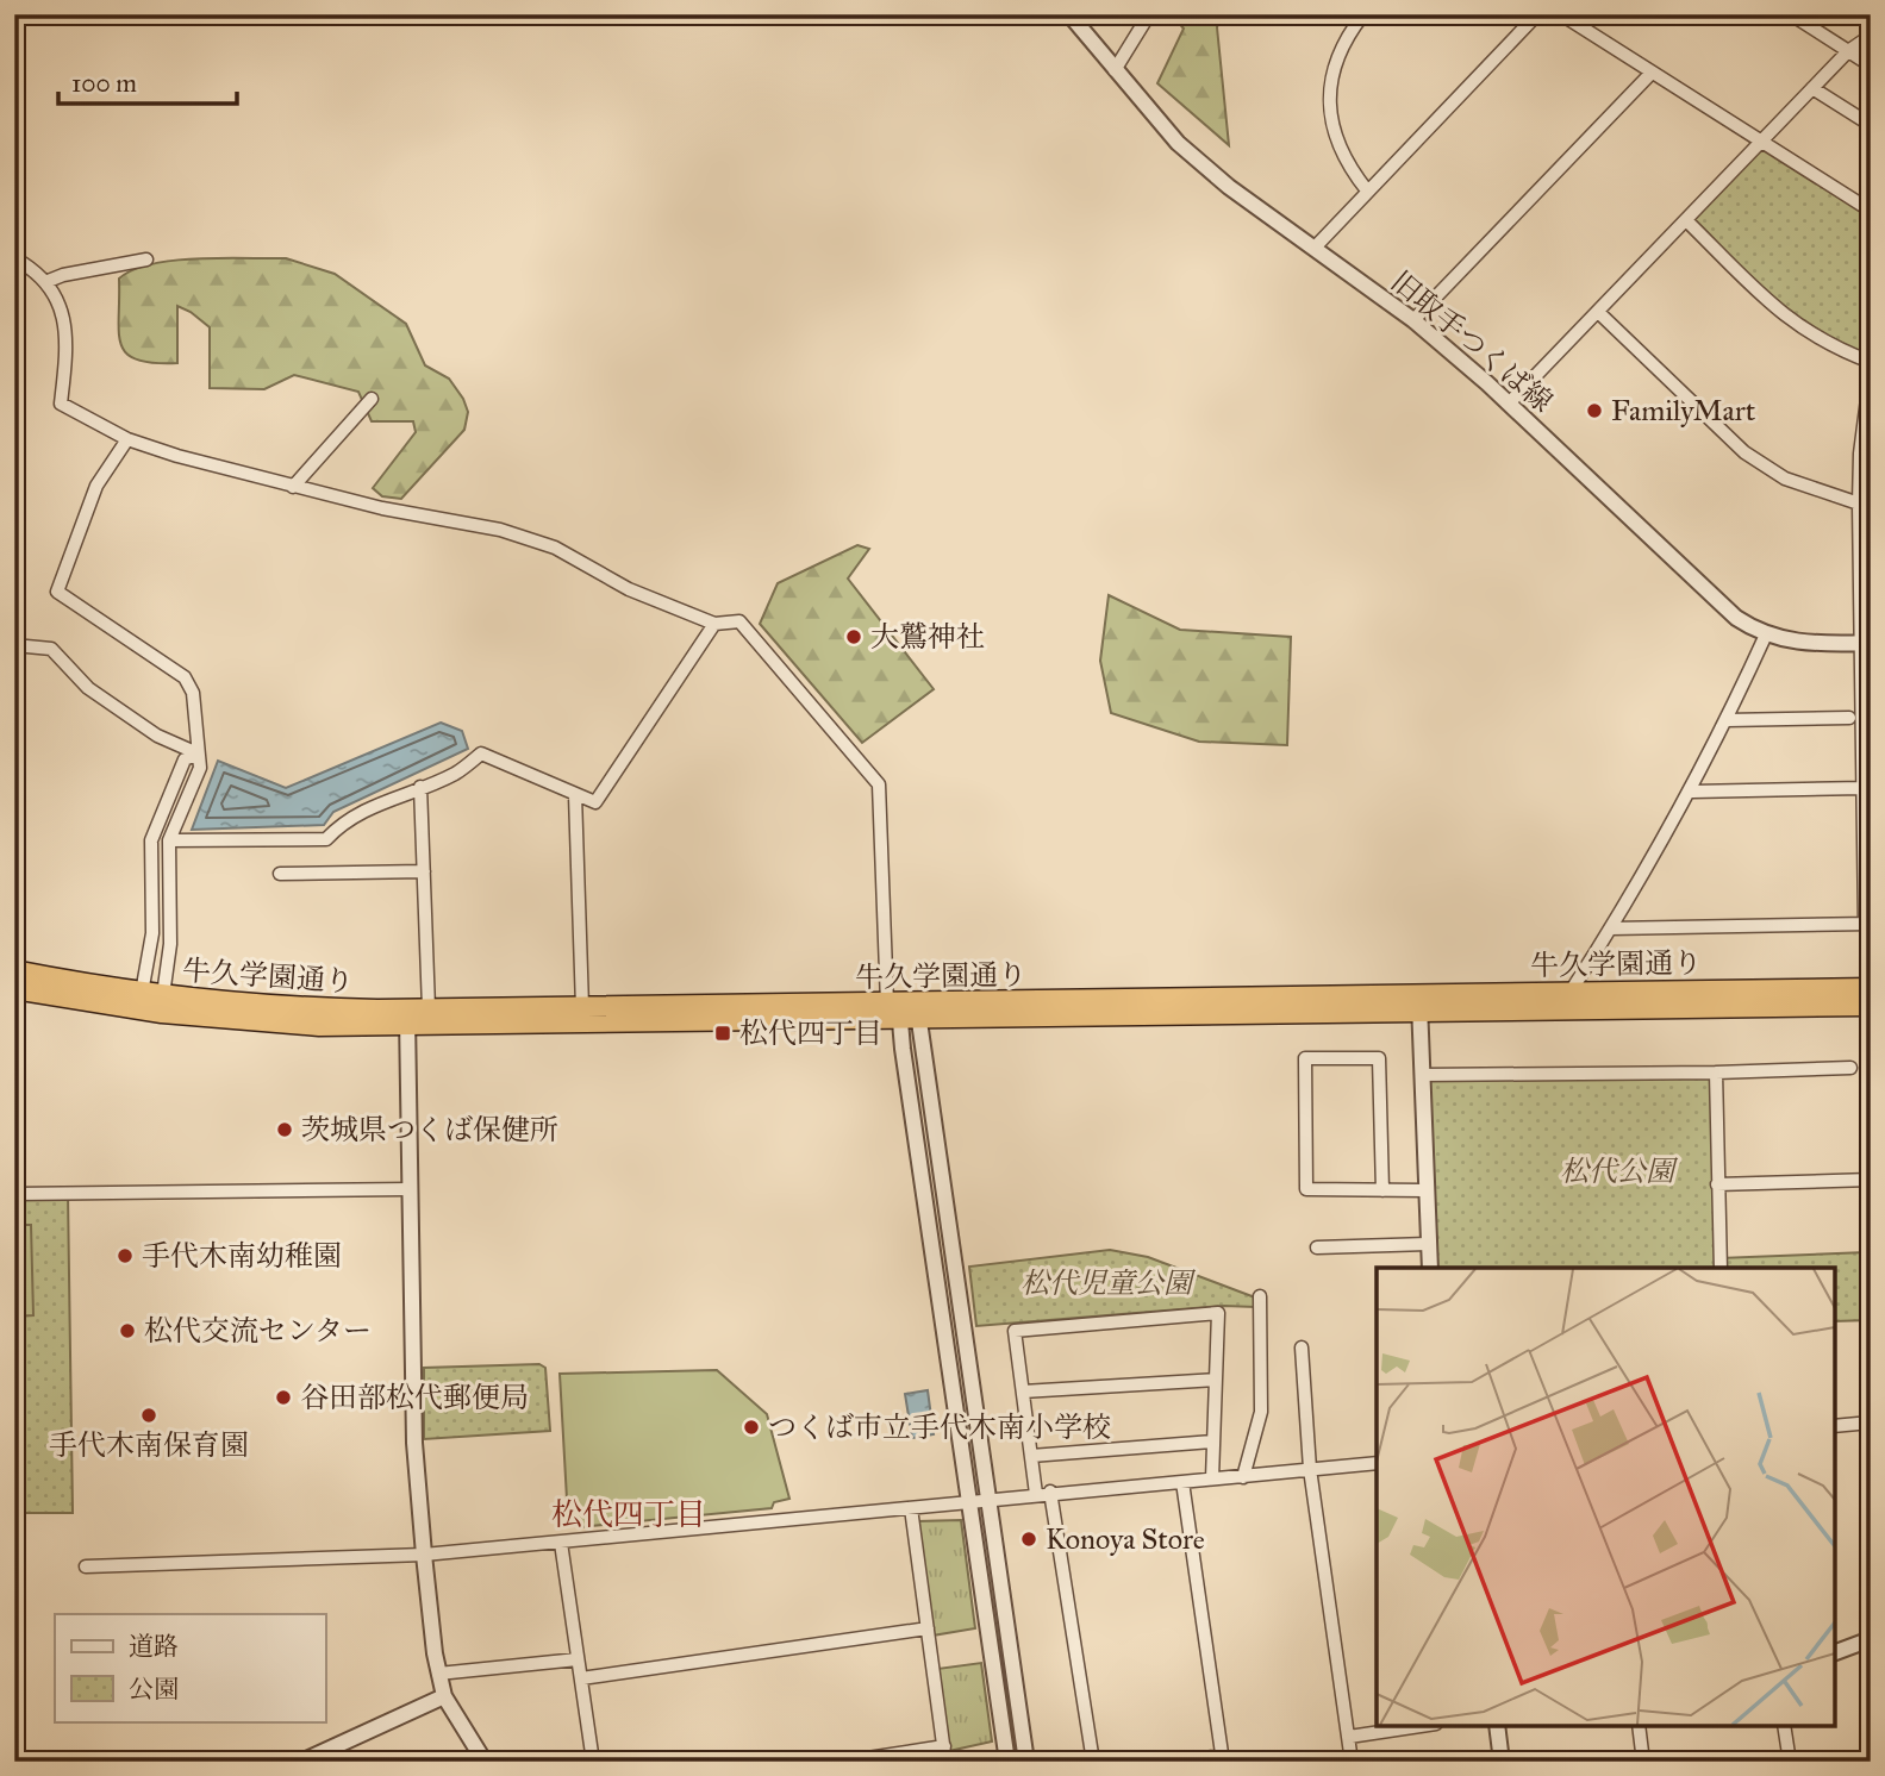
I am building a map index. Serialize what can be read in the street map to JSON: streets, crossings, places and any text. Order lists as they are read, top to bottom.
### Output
{
  "streets": {
    "highway": ["牛久学園通り"],
    "street": ["旧取手つくば線"]
  },
  "districts": ["松代四丁目"],
  "parks": ["松代公園", "松代児童公園"],
  "places": {
    "other": [
      "FamilyMart",
      "大鷲神社",
      "茨城県つくば保健所",
      "手代木南幼稚園",
      "松代交流センター",
      "谷田部松代郵便局",
      "手代木南保育園",
      "つくば市立手代木南小学校",
      "Konoya Store"
    ],
    "transit": ["松代四丁目"]
  },
  "legend": ["道路", "公園"],
  "scale_bar": "100 m"
}
